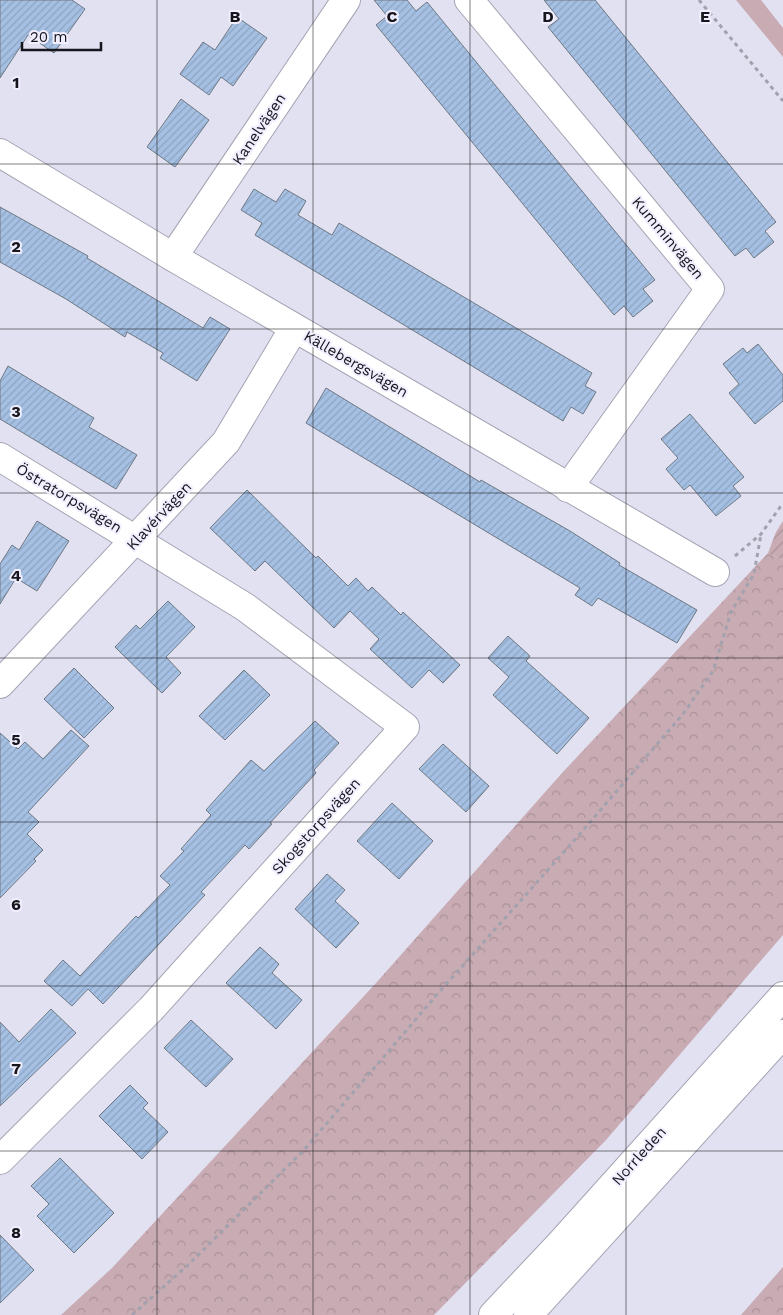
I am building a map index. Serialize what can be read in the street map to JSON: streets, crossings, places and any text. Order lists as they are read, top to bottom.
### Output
{
  "streets": {
    "main road": [
      "Kanelvägen",
      "Kumminvägen",
      "Källebergsvägen",
      "Östratorpsvägen",
      "Klavérvägen",
      "Skogstorpsvägen",
      "Norrleden"
    ]
  },
  "crossings": [
    ["Kanelvägen", "Källebergsvägen"],
    ["Kumminvägen", "Källebergsvägen"],
    ["Källebergsvägen", "Klavérvägen"],
    ["Östratorpsvägen", "Klavérvägen"],
    ["Östratorpsvägen", "Skogstorpsvägen"],
    ["Klavérvägen", "Skogstorpsvägen"]
  ],
  "scale_bar": "20 m",
  "grid": {
    "columns": [
      "B",
      "C",
      "D",
      "E"
    ],
    "rows": [
      "1",
      "2",
      "3",
      "4",
      "5",
      "6",
      "7",
      "8"
    ]
  }
}
